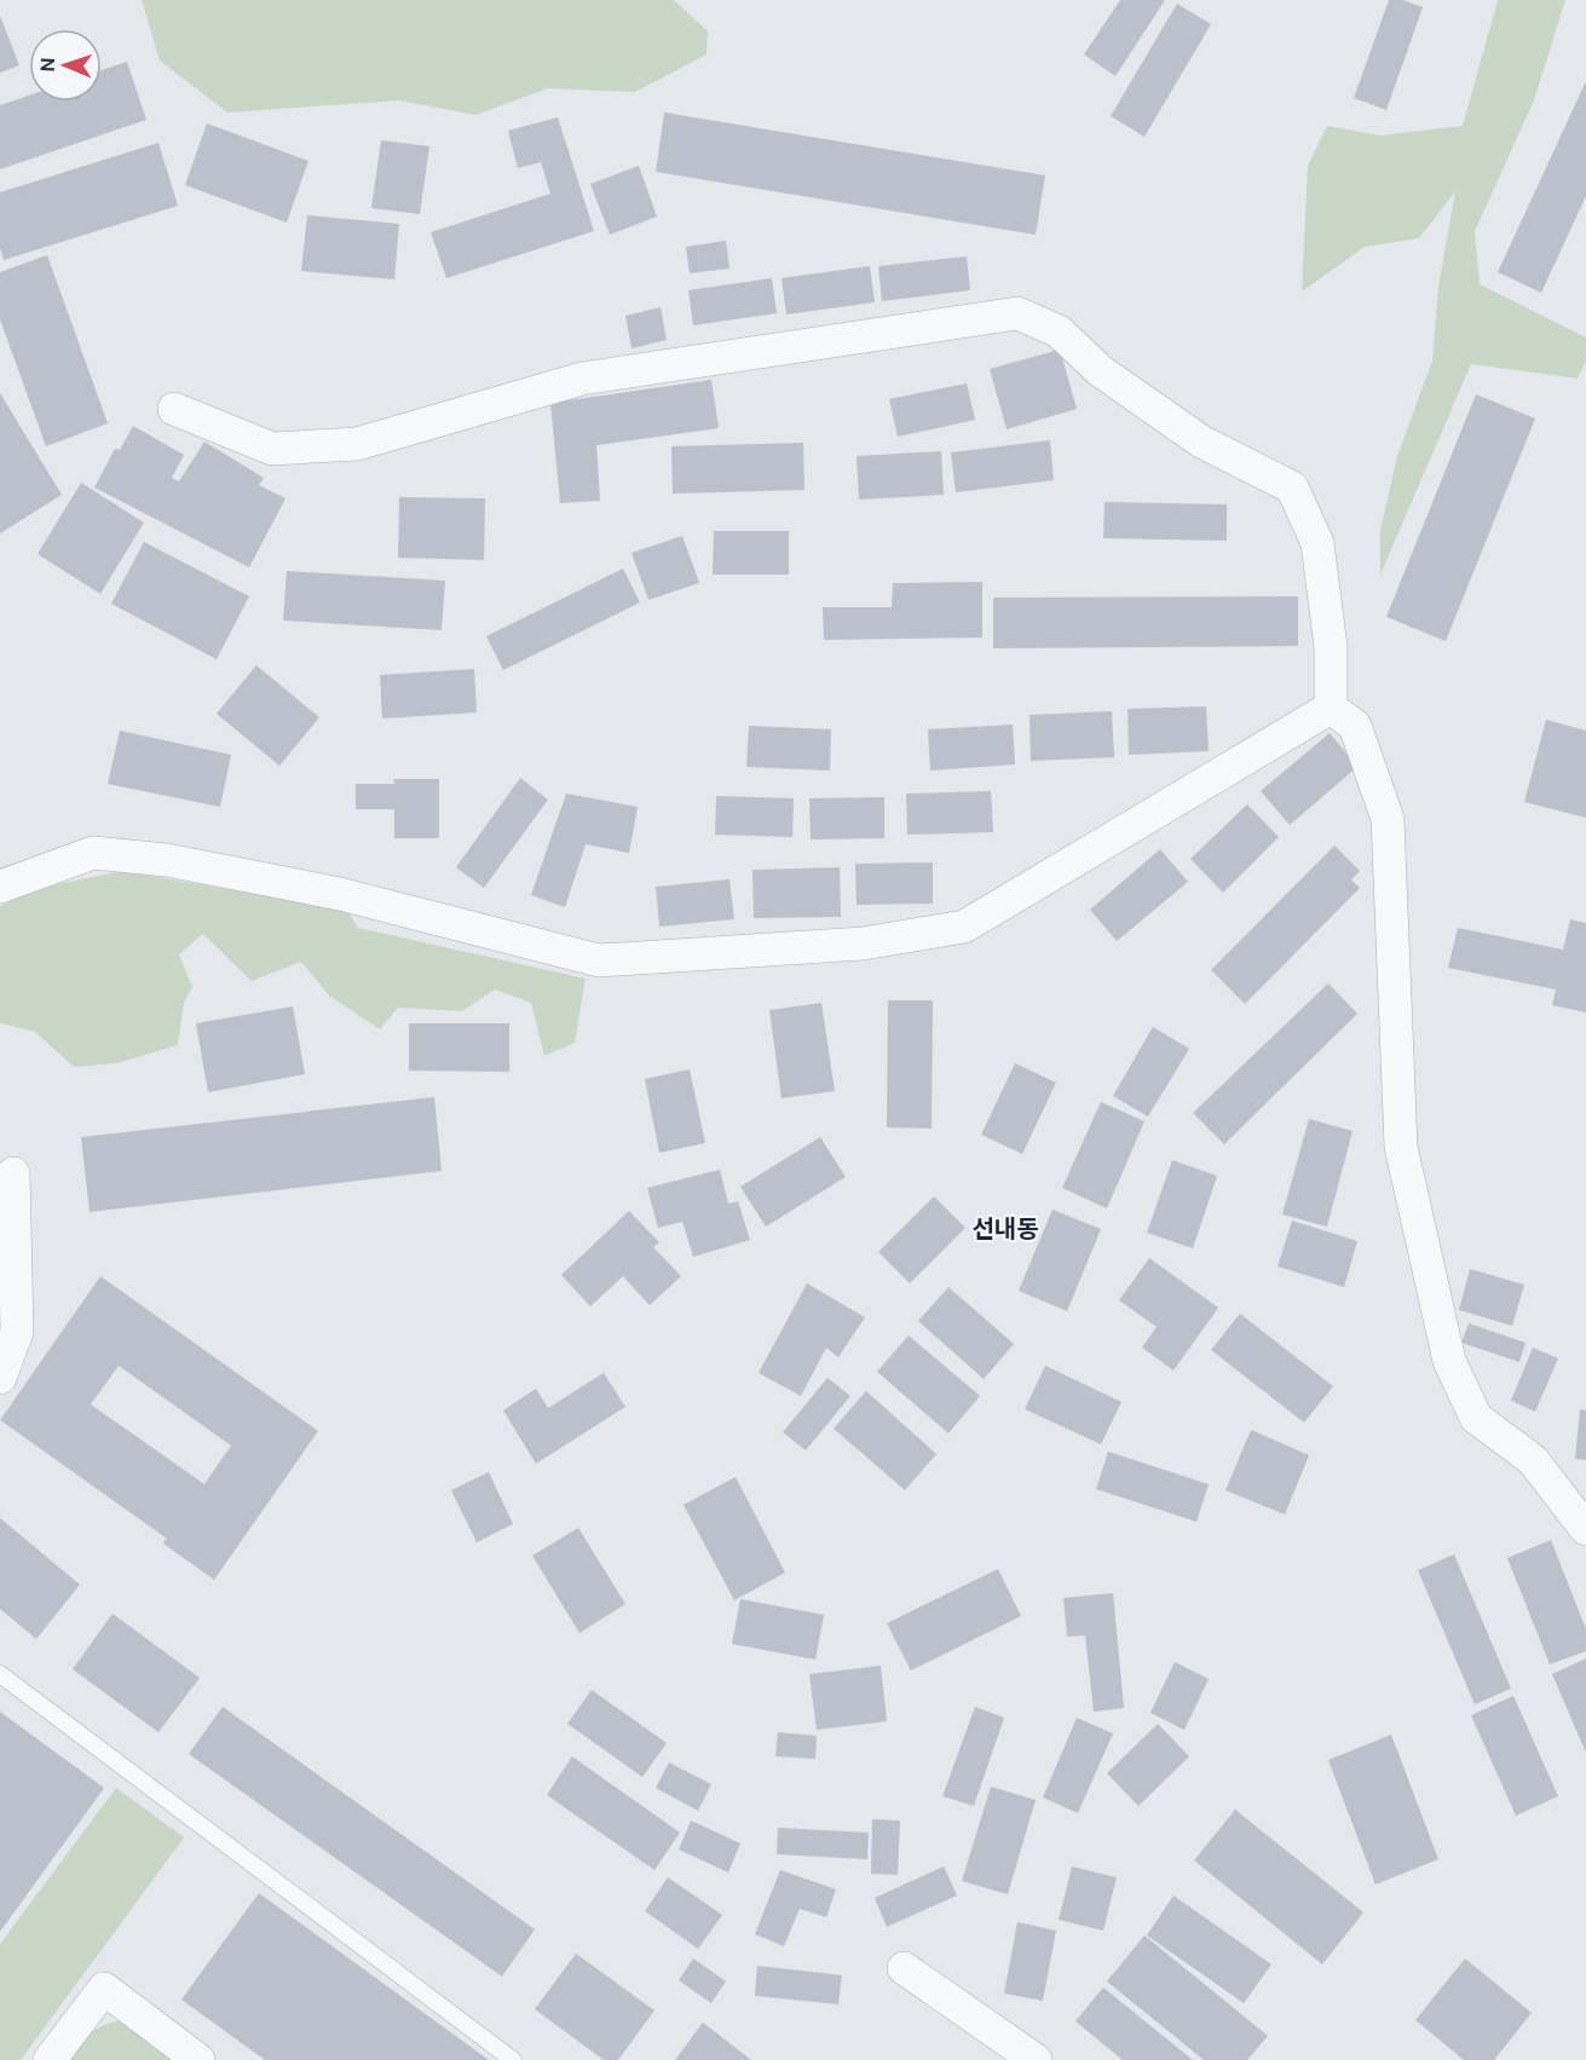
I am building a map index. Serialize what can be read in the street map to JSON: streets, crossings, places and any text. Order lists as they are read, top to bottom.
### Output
{
  "districts": ["선내동"],
  "north": "left"
}
